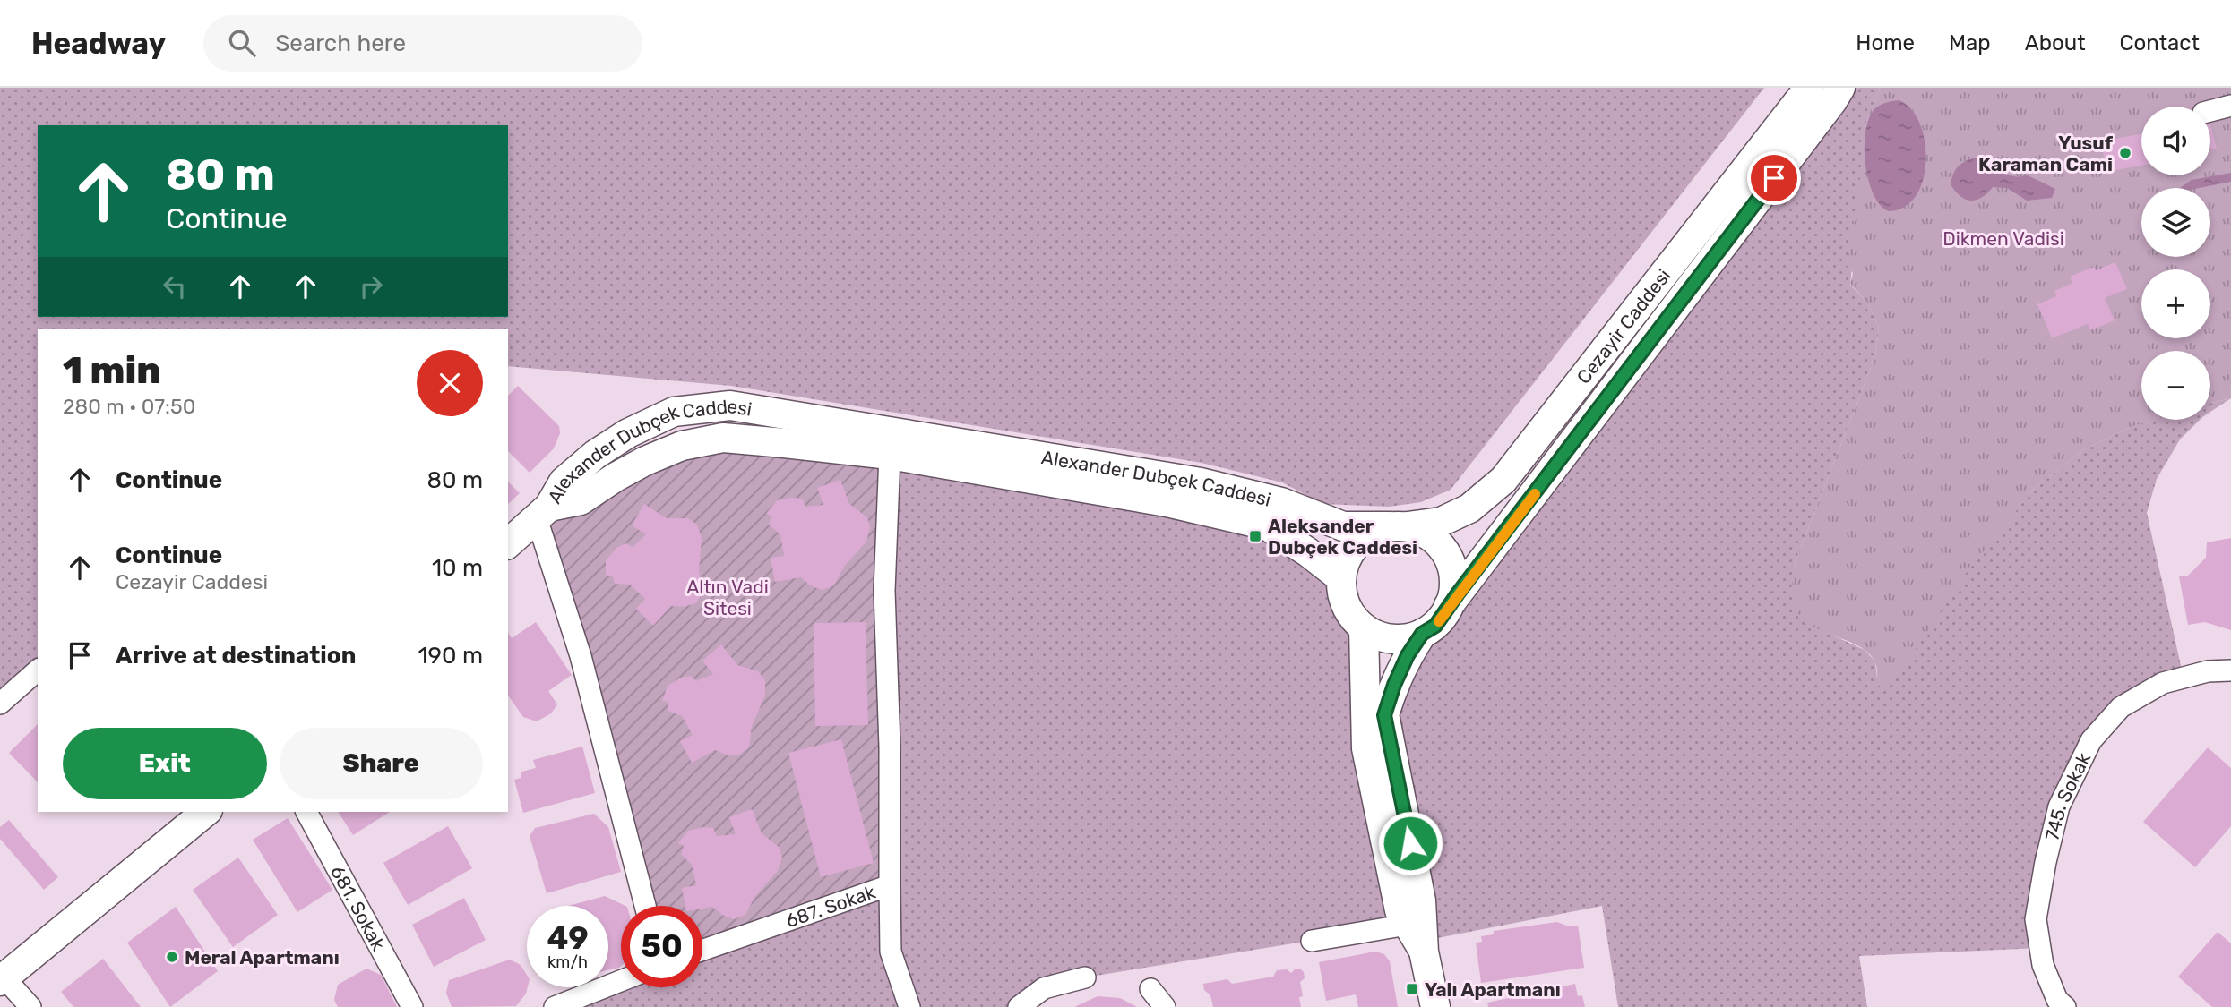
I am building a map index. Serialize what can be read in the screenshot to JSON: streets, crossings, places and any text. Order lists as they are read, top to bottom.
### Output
{
  "streets": {
    "main road": ["Cezayir Caddesi", "Alexander Dubçek Caddesi"],
    "street": ["745. Sokak", "687. Sokak", "681. Sokak"]
  },
  "crossings": [
    ["Cezayir Caddesi", "Alexander Dubçek Caddesi"]
  ],
  "parks": ["Dikmen Vadisi", "Altın Vadi Sitesi"],
  "places": {
    "other": ["Yusuf Karaman Cami", "Meral Apartmanı"],
    "transit": ["Aleksander Dubçek Caddesi", "Yalı Apartmanı"]
  },
  "page": {
    "header": "Headway",
    "search": "Search here",
    "nav": [
      "Home",
      "Map",
      "About",
      "Contact"
    ],
    "map_buttons": ["+", "−"],
    "turn": ["80 m", "Continue"],
    "heading": ["1 min", "280 m · 07:50"],
    "list": [
      {
        "name": "Continue",
        "value": "80 m"
      },
      {
        "name": "Continue",
        "note": "Cezayir Caddesi",
        "value": "10 m"
      },
      {
        "name": "Arrive at destination",
        "value": "190 m"
      }
    ],
    "buttons": ["Exit", "Share"],
    "speed": "49 km/h",
    "limit": "50"
  }
}
